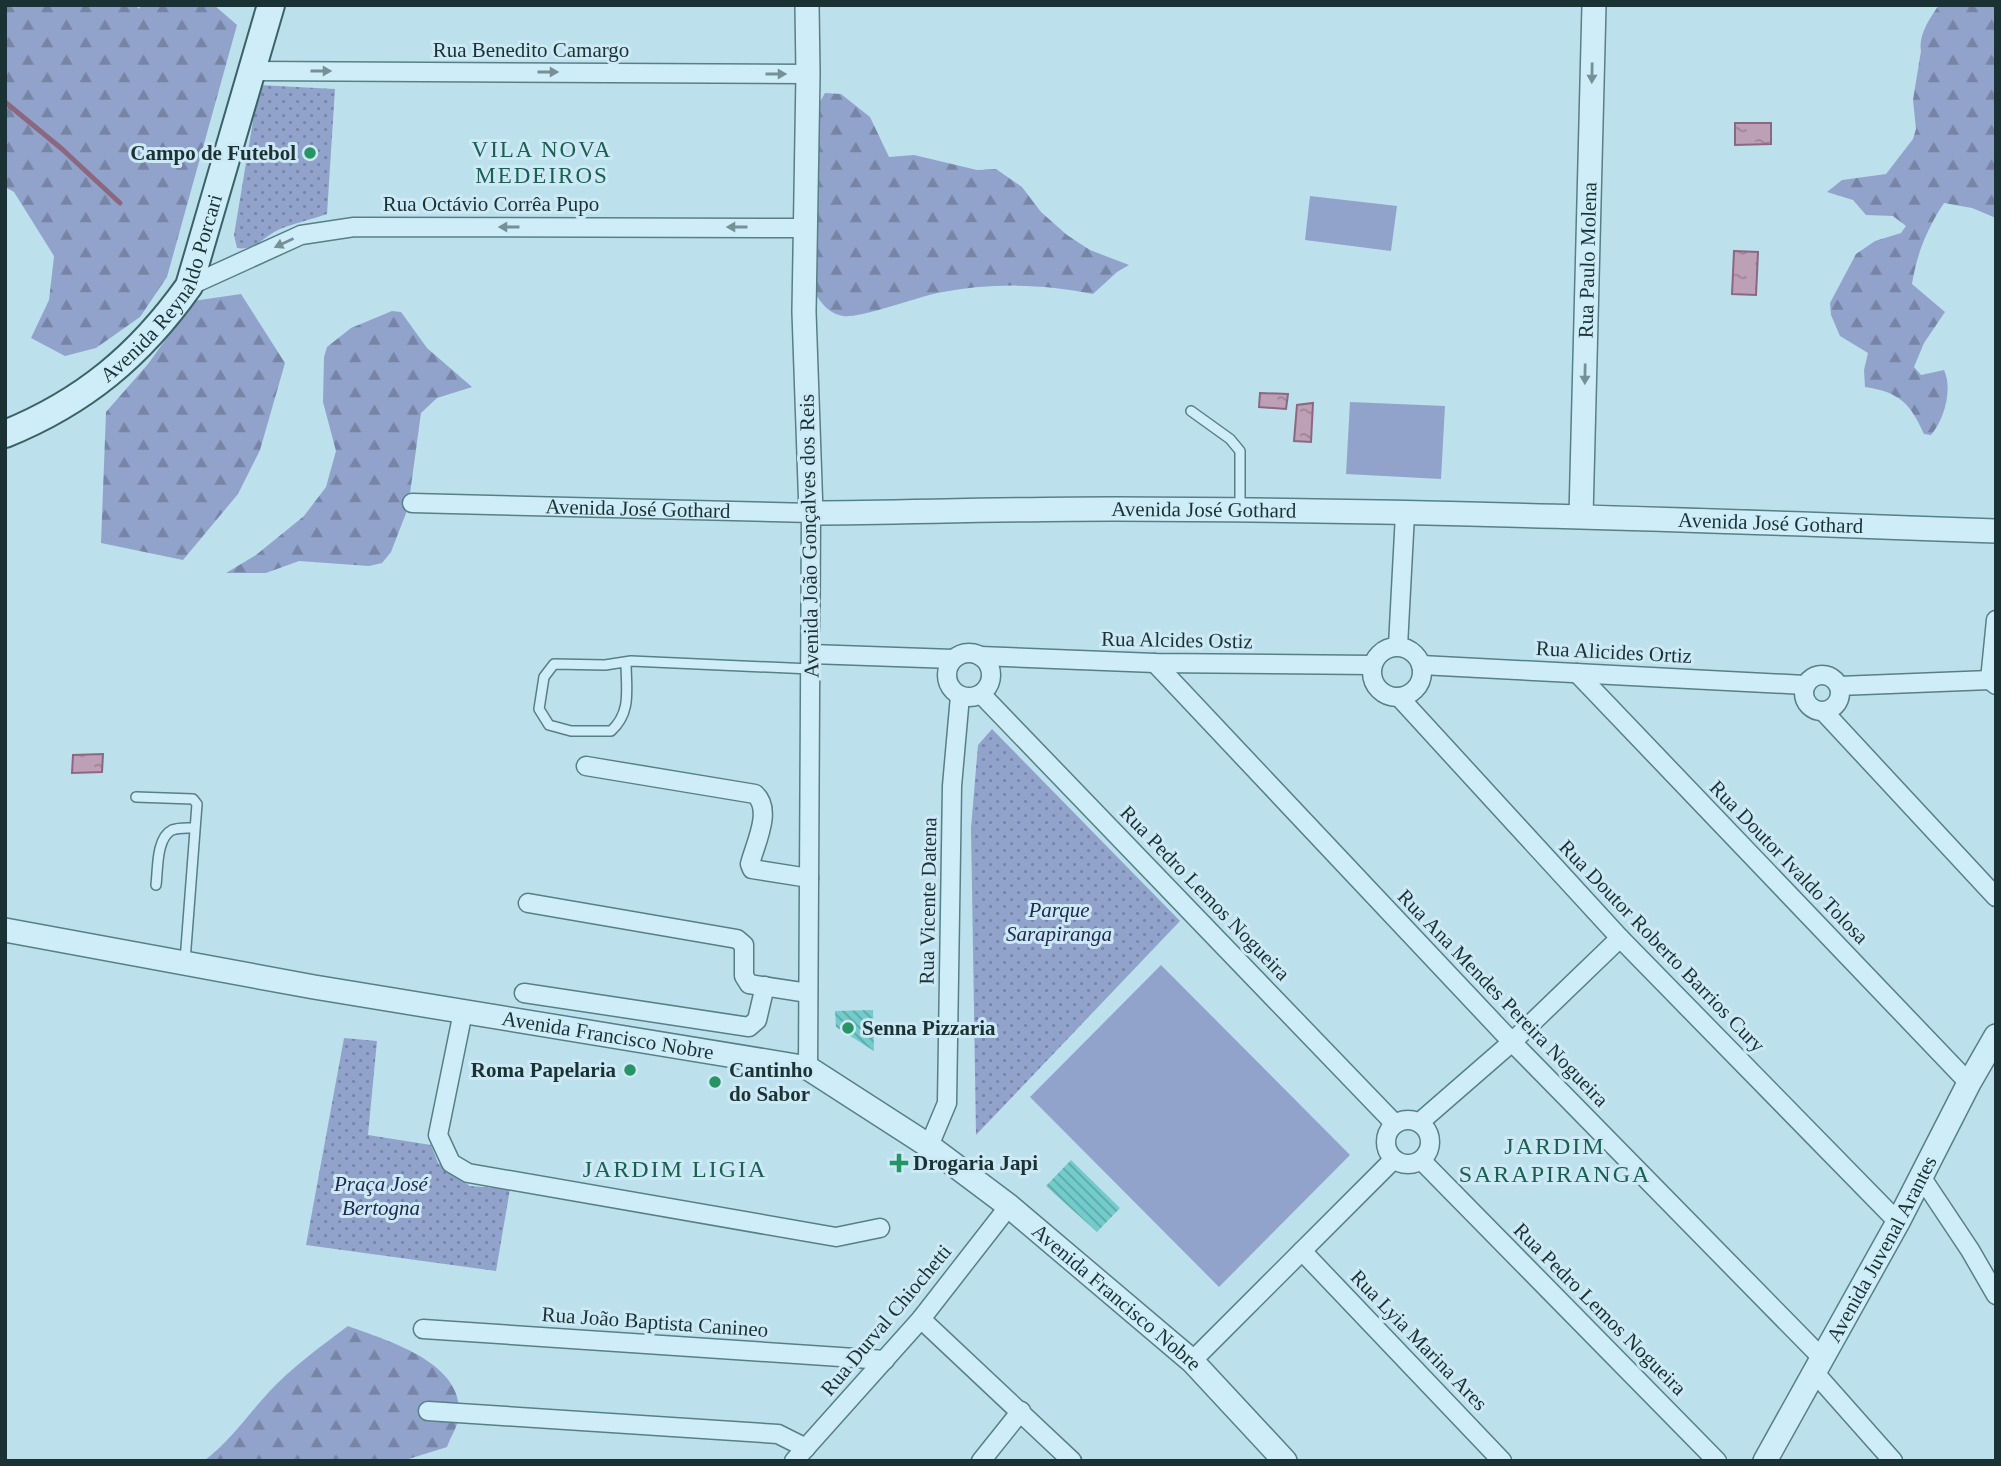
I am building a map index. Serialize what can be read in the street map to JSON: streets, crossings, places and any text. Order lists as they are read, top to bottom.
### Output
{
  "streets": {
    "main road": ["Avenida Reynaldo Porcari"],
    "street": [
      "Rua Benedito Camargo",
      "Rua Octávio Corrêa Pupo",
      "Rua Paulo Molena",
      "Avenida José Gothard",
      "Avenida João Gonçalves dos Reis",
      "Rua Alcides Ostiz",
      "Rua Alicides Ortiz",
      "Rua Doutor Ivaldo Tolosa",
      "Rua Pedro Lemos Nogueira",
      "Rua Vicente Datena",
      "Rua Doutor Roberto Barrios Cury",
      "Rua Ana Mendes Pereira Nogueira",
      "Avenida Francisco Nobre",
      "Avenida Juvenal Arantes",
      "Rua Durval Chiochetti",
      "Rua João Baptista Canineo",
      "Rua Lyia Marina Ares"
    ]
  },
  "crossings": [
    ["Rua Benedito Camargo", "Avenida Reynaldo Porcari"],
    ["Rua Benedito Camargo", "Avenida João Gonçalves dos Reis"],
    ["Rua Octávio Corrêa Pupo", "Avenida Reynaldo Porcari"],
    ["Rua Octávio Corrêa Pupo", "Avenida João Gonçalves dos Reis"],
    ["Rua Paulo Molena", "Avenida José Gothard"],
    ["Avenida José Gothard", "Avenida João Gonçalves dos Reis"],
    ["Avenida João Gonçalves dos Reis", "Avenida Francisco Nobre"],
    ["Rua Alcides Ostiz", "Rua Alicides Ortiz"],
    ["Rua Alcides Ostiz", "Rua Pedro Lemos Nogueira"],
    ["Rua Alcides Ostiz", "Rua Vicente Datena"],
    ["Rua Alcides Ostiz", "Rua Doutor Roberto Barrios Cury"],
    ["Rua Alcides Ostiz", "Rua Ana Mendes Pereira Nogueira"],
    ["Rua Alicides Ortiz", "Rua Doutor Ivaldo Tolosa"],
    ["Rua Alicides Ortiz", "Rua Doutor Roberto Barrios Cury"],
    ["Rua Doutor Ivaldo Tolosa", "Avenida Juvenal Arantes"],
    ["Rua Pedro Lemos Nogueira", "Rua Vicente Datena"],
    ["Rua Vicente Datena", "Avenida Francisco Nobre"],
    ["Rua Doutor Roberto Barrios Cury", "Avenida Juvenal Arantes"],
    ["Rua Ana Mendes Pereira Nogueira", "Avenida Juvenal Arantes"],
    ["Avenida Francisco Nobre", "Rua Durval Chiochetti"],
    ["Rua Durval Chiochetti", "Rua João Baptista Canineo"]
  ],
  "one_way": ["Rua Benedito Camargo", "Rua Octávio Corrêa Pupo", "Rua Paulo Molena"],
  "districts": ["VILA NOVA MEDEIROS", "JARDIM SARAPIRANGA", "JARDIM LIGIA"],
  "parks": ["Parque Sarapiranga", "Praça José Bertogna"],
  "places": {
    "other": [
      "Campo de Futebol",
      "Senna Pizzaria",
      "Roma Papelaria",
      "Cantinho do Sabor"
    ],
    "health": ["Drogaria Japi"]
  }
}
